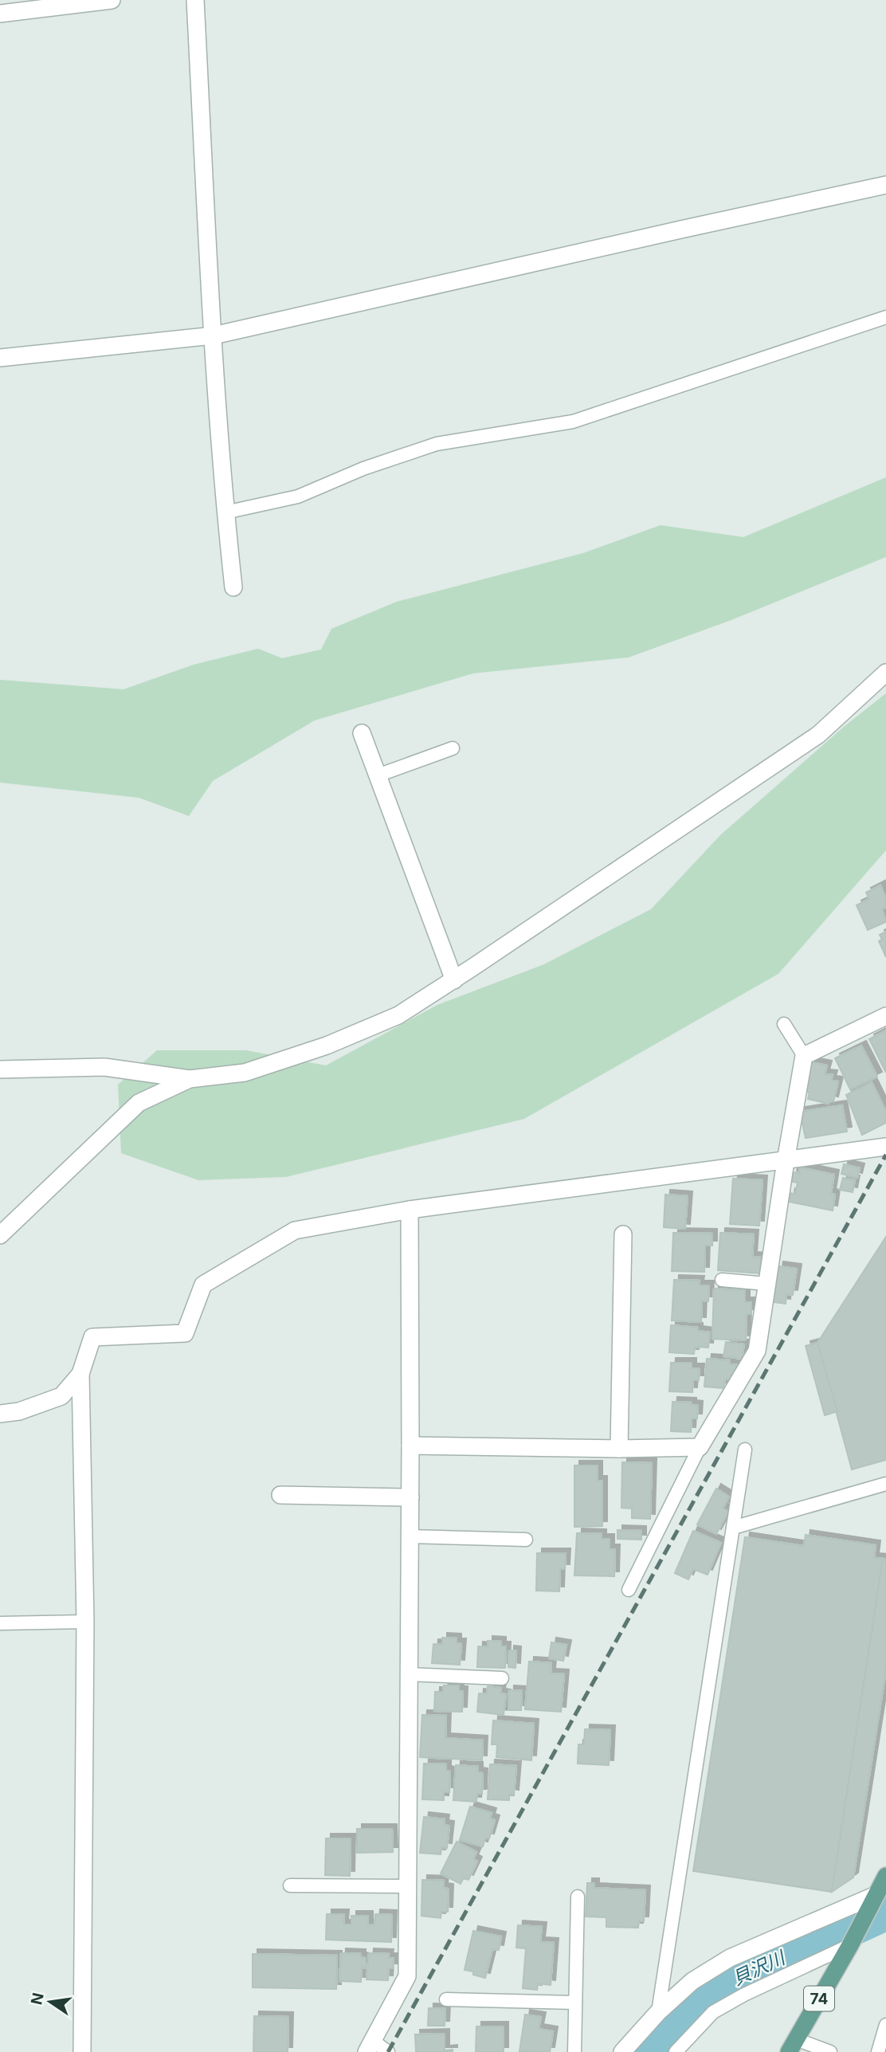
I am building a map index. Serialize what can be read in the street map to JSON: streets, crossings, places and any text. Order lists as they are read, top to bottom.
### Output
{
  "streets": {
    "main road": ["74"]
  },
  "water": ["貝沢川"],
  "north": "left"
}
